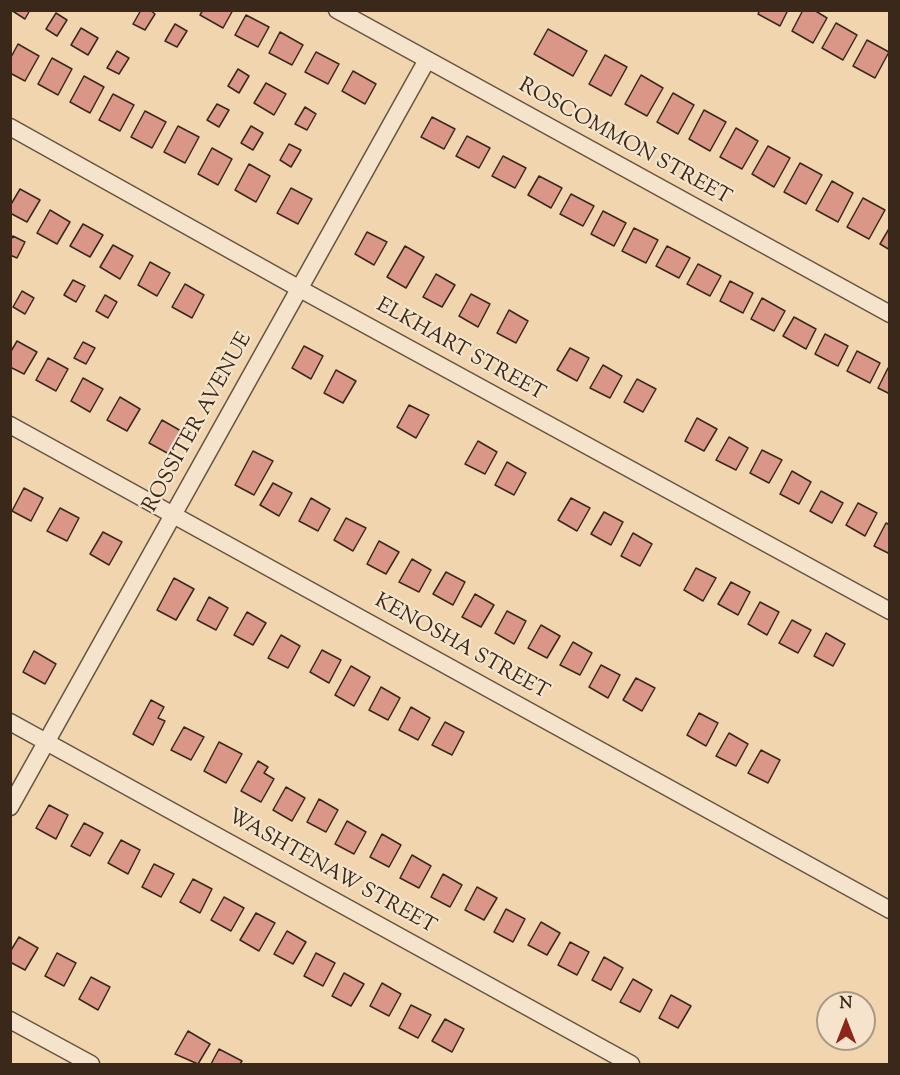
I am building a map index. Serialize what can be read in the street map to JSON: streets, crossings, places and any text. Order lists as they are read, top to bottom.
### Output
{
  "streets": {
    "street": [
      "ROSCOMMON STREET",
      "ELKHART STREET",
      "ROSSITER AVENUE",
      "KENOSHA STREET",
      "WASHTENAW STREET"
    ]
  },
  "crossings": [
    ["ROSCOMMON STREET", "ROSSITER AVENUE"],
    ["ELKHART STREET", "ROSSITER AVENUE"],
    ["ROSSITER AVENUE", "KENOSHA STREET"],
    ["ROSSITER AVENUE", "WASHTENAW STREET"]
  ],
  "north": "top"
}
